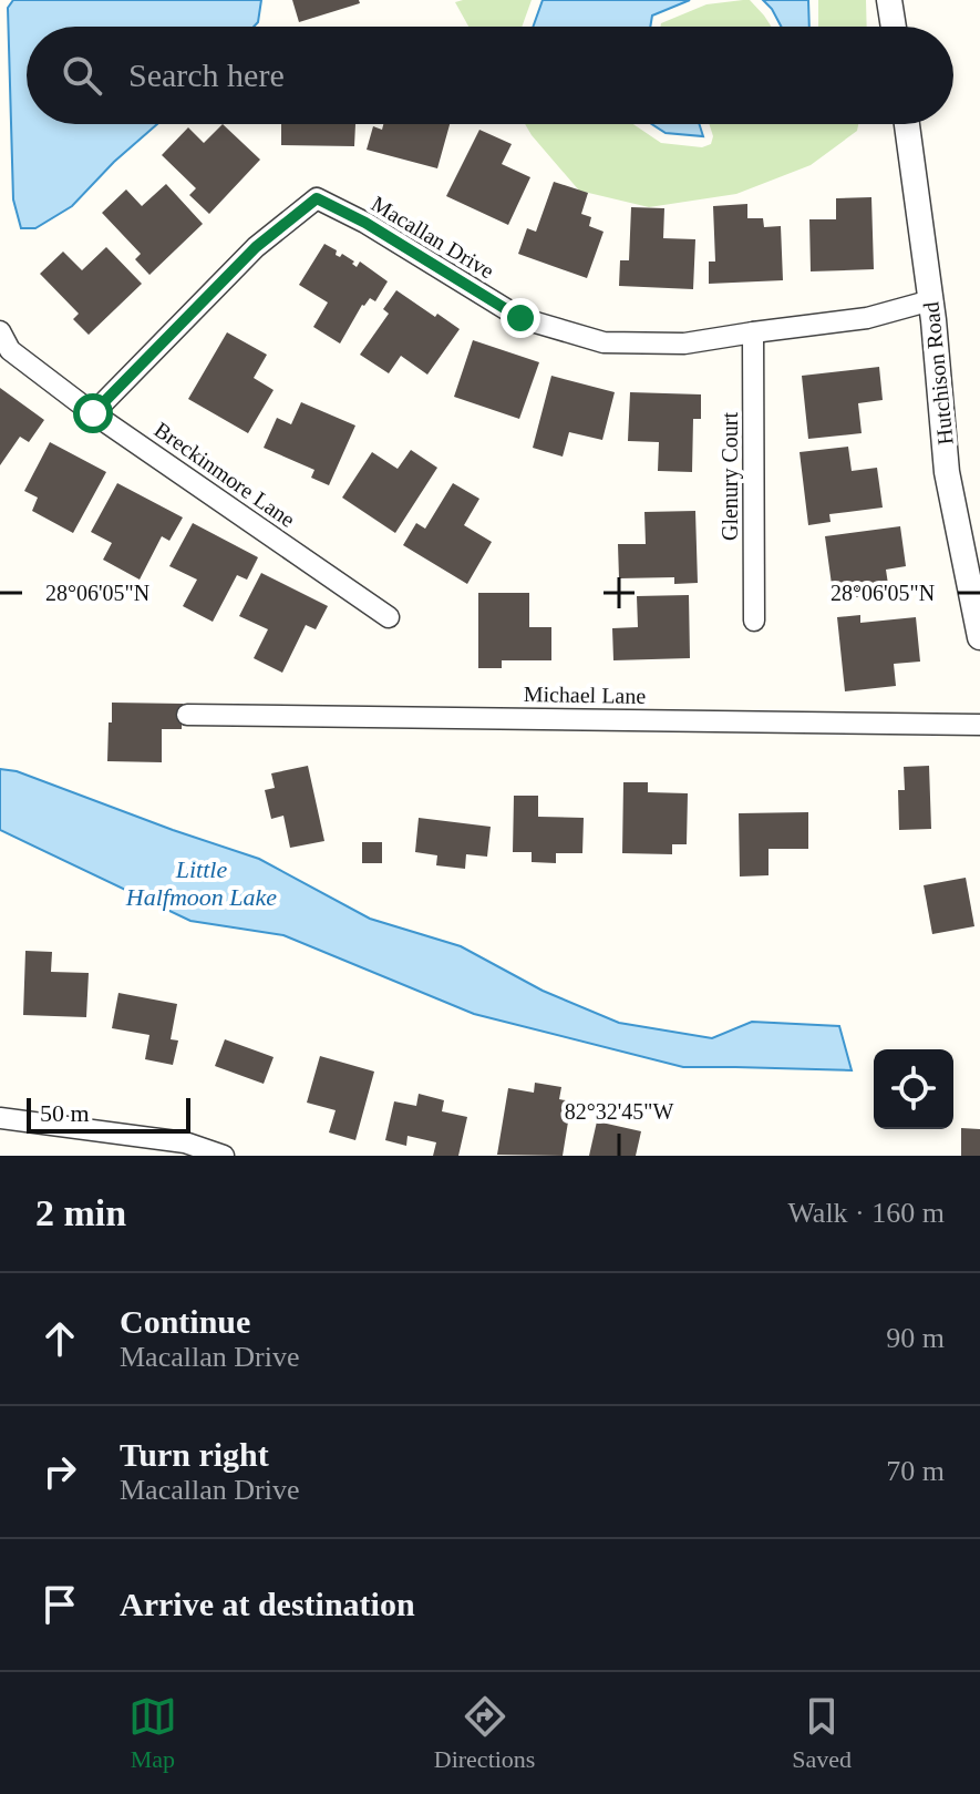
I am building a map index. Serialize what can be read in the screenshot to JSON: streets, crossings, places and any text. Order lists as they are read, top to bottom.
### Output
{
  "streets": {
    "street": [
      "Macallan Drive",
      "Hutchison Road",
      "Breckinmore Lane",
      "Glenury Court",
      "Michael Lane"
    ]
  },
  "crossings": [
    ["Macallan Drive", "Hutchison Road"],
    ["Macallan Drive", "Breckinmore Lane"],
    ["Macallan Drive", "Glenury Court"]
  ],
  "water": ["Little Halfmoon Lake"],
  "scale_bar": "50 m",
  "page": {
    "search": "Search here",
    "scale": "50 m",
    "heading": ["2 min", "Walk · 160 m"],
    "list": [
      ["Continue", "Macallan Drive", "90 m"],
      ["Turn right", "Macallan Drive", "70 m"],
      "Arrive at destination"
    ],
    "nav": ["Map", "Directions", "Saved"]
  },
  "coordinates": ["28°06'05\"N", "82°32'45\"W"]
}
